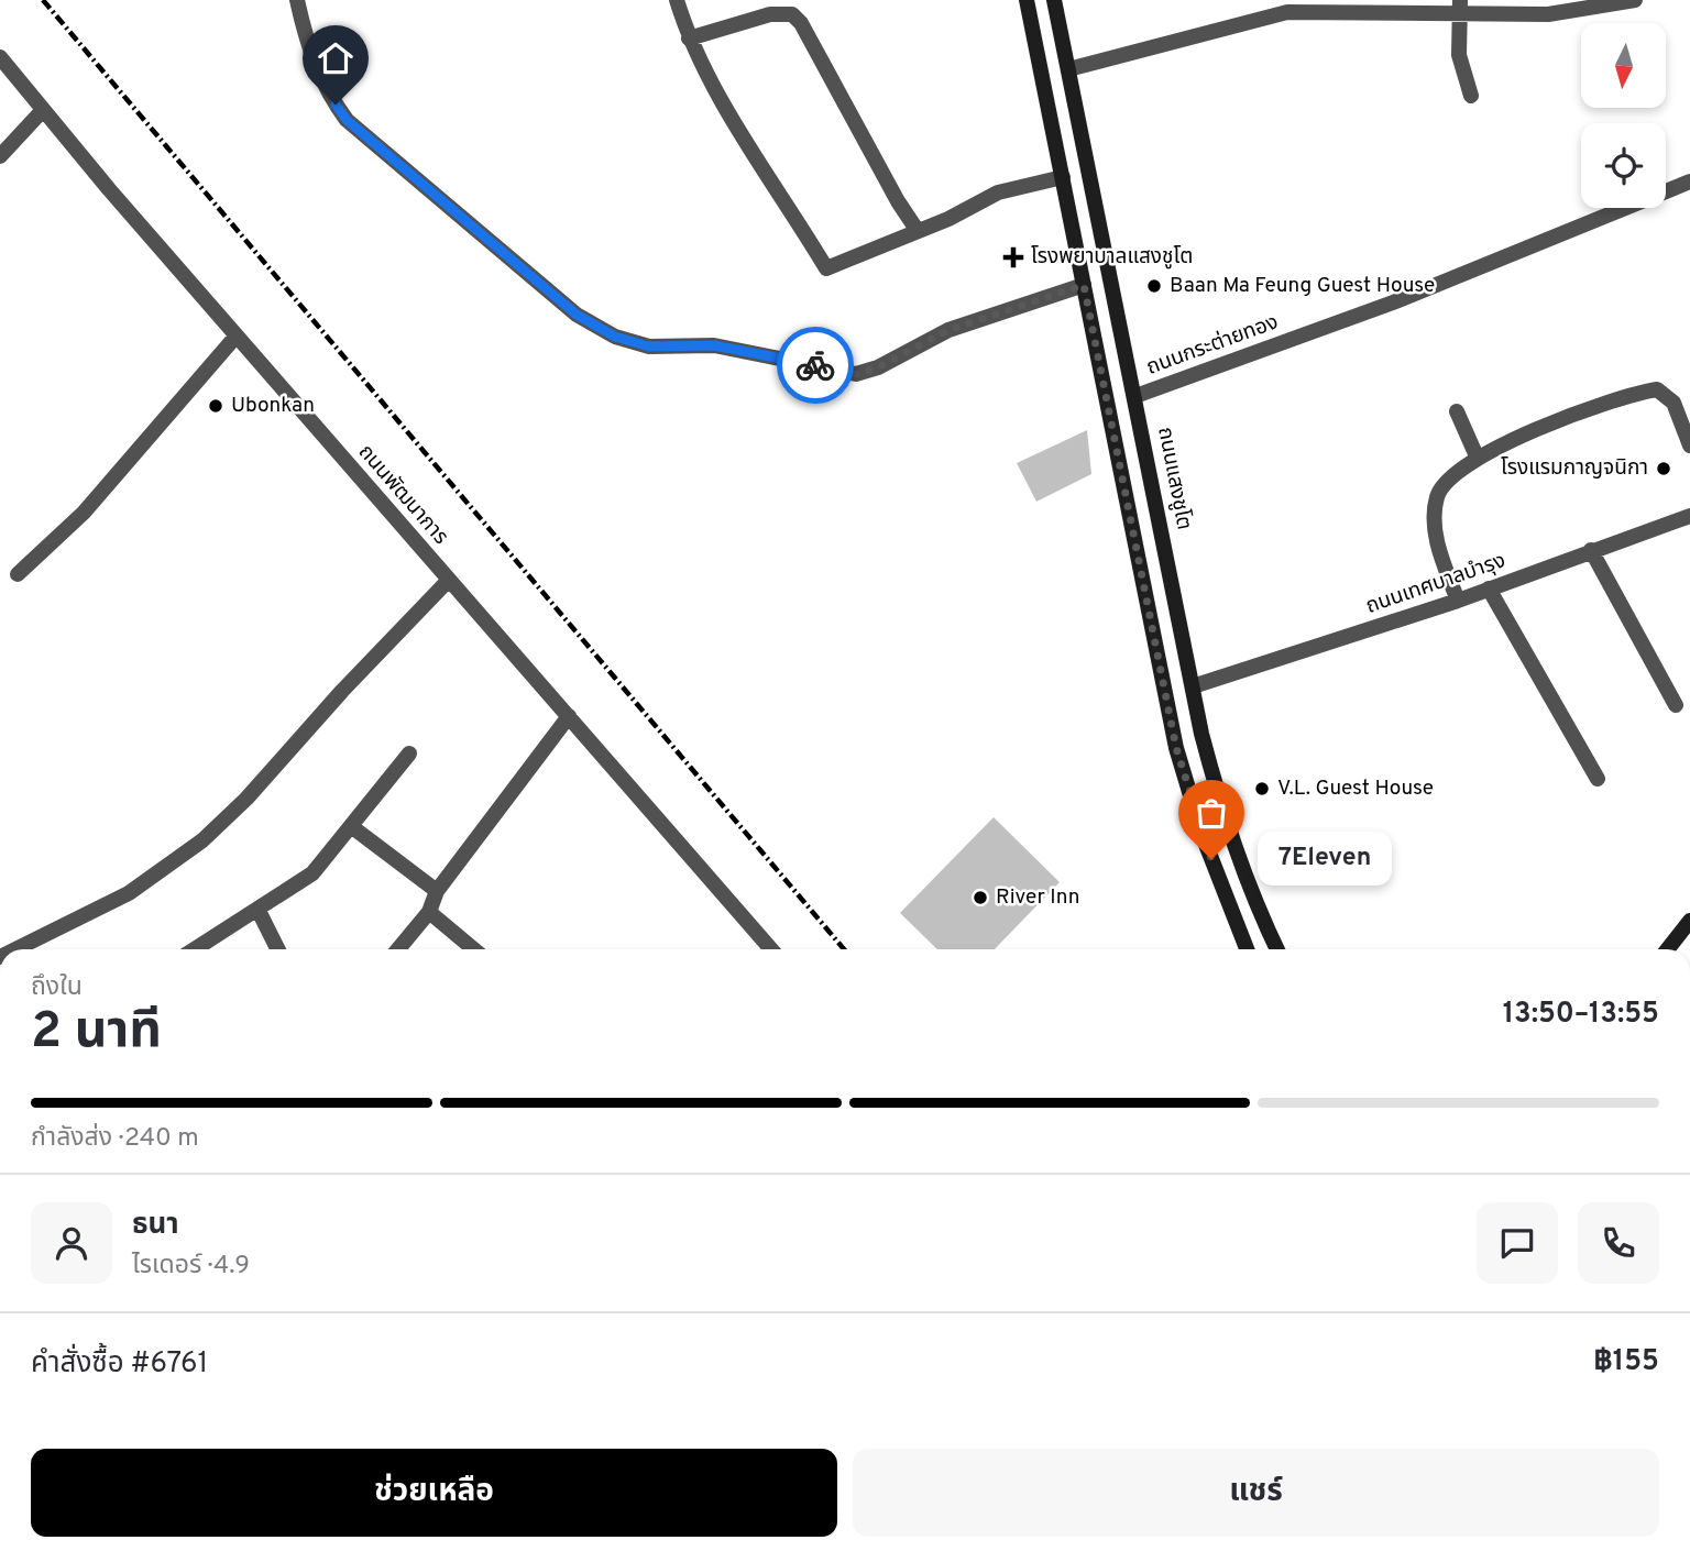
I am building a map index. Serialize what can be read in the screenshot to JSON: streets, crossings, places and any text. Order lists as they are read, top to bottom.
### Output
{
  "streets": {
    "main road": ["ถนนแสงชูโต"],
    "street": ["ถนนกระต่ายทอง", "ถนนพัฒนาการ", "ถนนเทศบาลบำรุง"]
  },
  "crossings": [
    ["ถนนกระต่ายทอง", "ถนนแสงชูโต"],
    ["ถนนแสงชูโต", "ถนนเทศบาลบำรุง"]
  ],
  "places": {
    "health": ["โรงพยาบาลแสงชูโต"],
    "other": [
      "Baan Ma Feung Guest House",
      "Ubonkan",
      "โรงแรมกาญจนิกา",
      "V.L. Guest House",
      "7Eleven",
      "River Inn"
    ]
  },
  "north": "bottom",
  "page": {
    "bubble": "7Eleven",
    "heading": ["2 นาที", "ถึงใน", "13:50–13:55"],
    "panel": [
      "ธนา",
      "ไรเดอร์ · 4.9",
      "คำสั่งซื้อ #6761",
      "฿155"
    ],
    "bar": "กำลังส่ง · 240 m",
    "buttons": ["ช่วยเหลือ", "แชร์"]
  }
}
